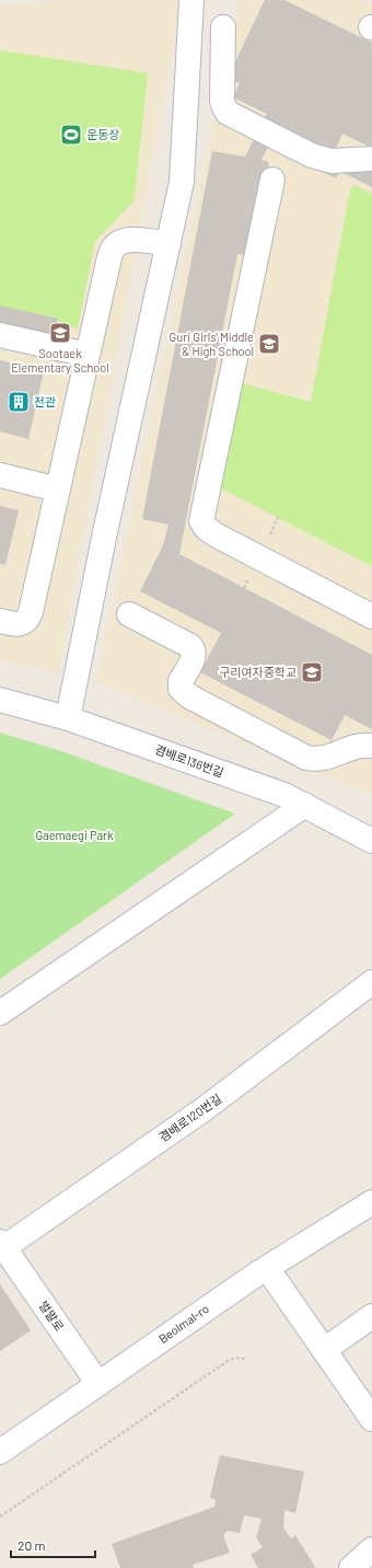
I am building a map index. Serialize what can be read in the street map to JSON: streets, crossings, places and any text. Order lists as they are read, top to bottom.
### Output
{
  "streets": {
    "street": [
      "겸배로136번길",
      "겸배로120번길",
      "벌말로",
      "Beolmal-ro"
    ]
  },
  "crossings": [
    ["겸배로120번길", "벌말로"],
    ["벌말로", "Beolmal-ro"]
  ],
  "parks": ["Gaemaegi Park"],
  "places": {
    "sports": ["운동장"],
    "school or university": ["Sootaek Elementary School", "Guri Girls' Middle & High School", "구리여자중학교"],
    "building": ["전관"]
  },
  "scale_bar": "20 m"
}
